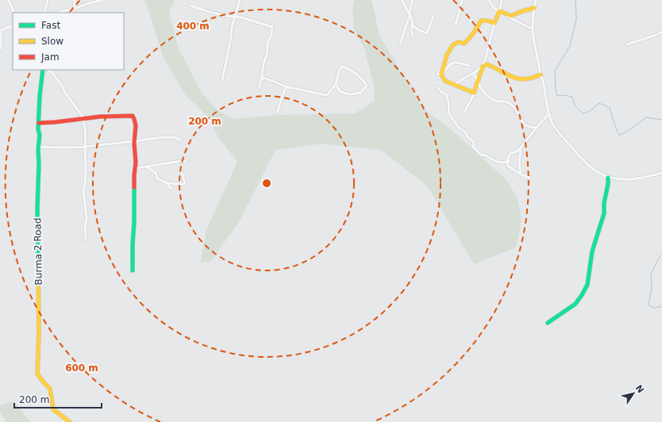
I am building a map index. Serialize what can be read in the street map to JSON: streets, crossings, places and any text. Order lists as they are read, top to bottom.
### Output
{
  "streets": {
    "street": ["Burma 2 Road"]
  },
  "legend": ["Fast", "Slow", "Jam"],
  "scale_bar": "200 m",
  "north": "top right",
  "rings": ["400 m", "200 m", "600 m"]
}
